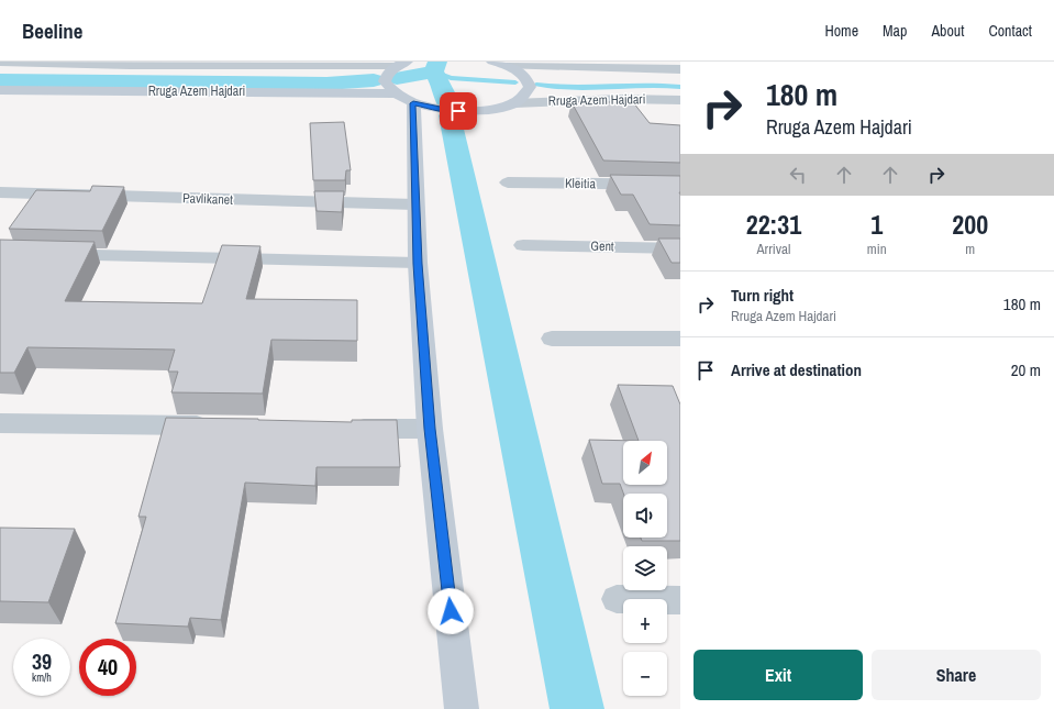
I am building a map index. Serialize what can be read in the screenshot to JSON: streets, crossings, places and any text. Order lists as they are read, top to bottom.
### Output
{
  "streets": {
    "street": [
      "Rruga Azem Hajdari",
      "Kleitia",
      "Pavlikanet",
      "Gent"
    ]
  },
  "north": "top right",
  "page": {
    "header": "Beeline",
    "nav": [
      "Home",
      "Map",
      "About",
      "Contact"
    ],
    "turn": ["180 m", "Rruga Azem Hajdari"],
    "eta": [
      "22:31",
      "Arrival",
      "1",
      "min",
      "200",
      "m"
    ],
    "list": [
      {
        "name": "Turn right",
        "note": "Rruga Azem Hajdari",
        "value": "180 m"
      },
      {
        "name": "Arrive at destination",
        "value": "20 m"
      }
    ],
    "map_buttons": ["+", "−"],
    "speed": "39 km/h",
    "limit": "40",
    "buttons": ["Exit", "Share"]
  }
}
